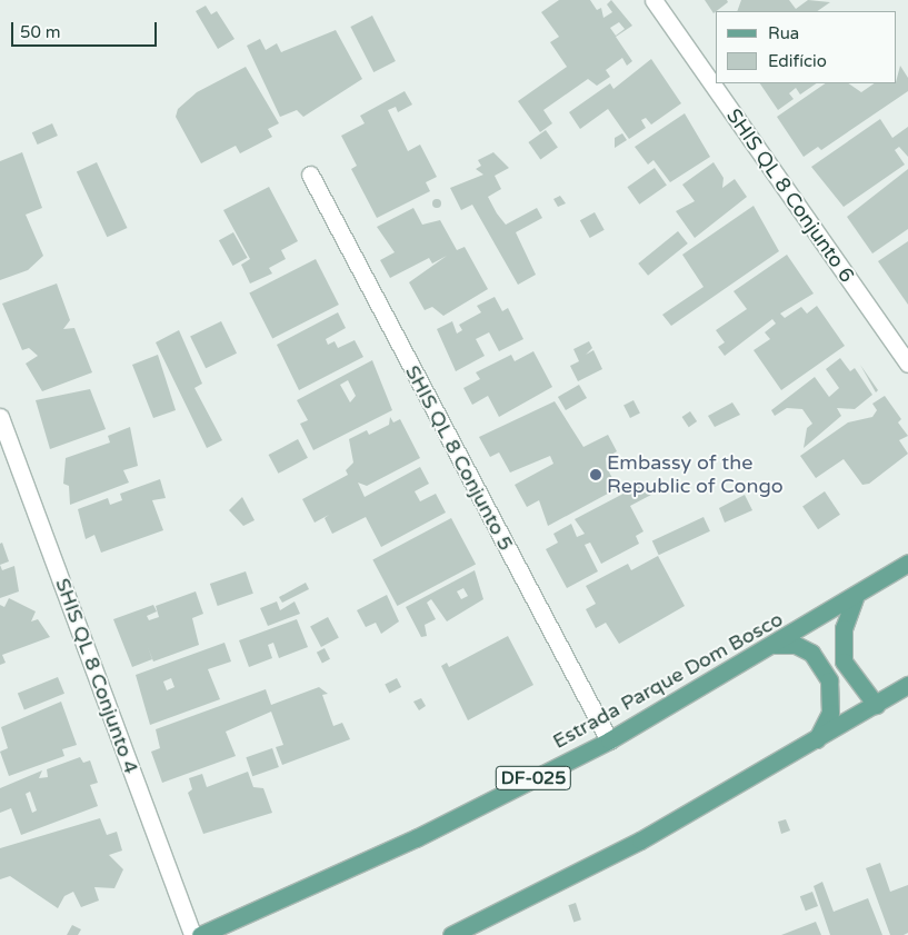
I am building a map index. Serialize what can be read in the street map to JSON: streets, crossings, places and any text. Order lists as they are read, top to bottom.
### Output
{
  "streets": {
    "main road": ["Estrada Parque Dom Bosco", "DF-025"],
    "street": ["SHIS QL 8 Conjunto 6", "SHIS QL 8 Conjunto 5", "SHIS QL 8 Conjunto 4"]
  },
  "crossings": [
    ["SHIS QL 8 Conjunto 5", "Estrada Parque Dom Bosco"]
  ],
  "places": ["Embassy of the Republic of Congo"],
  "legend": ["Rua", "Edifício"],
  "scale_bar": "50 m"
}
